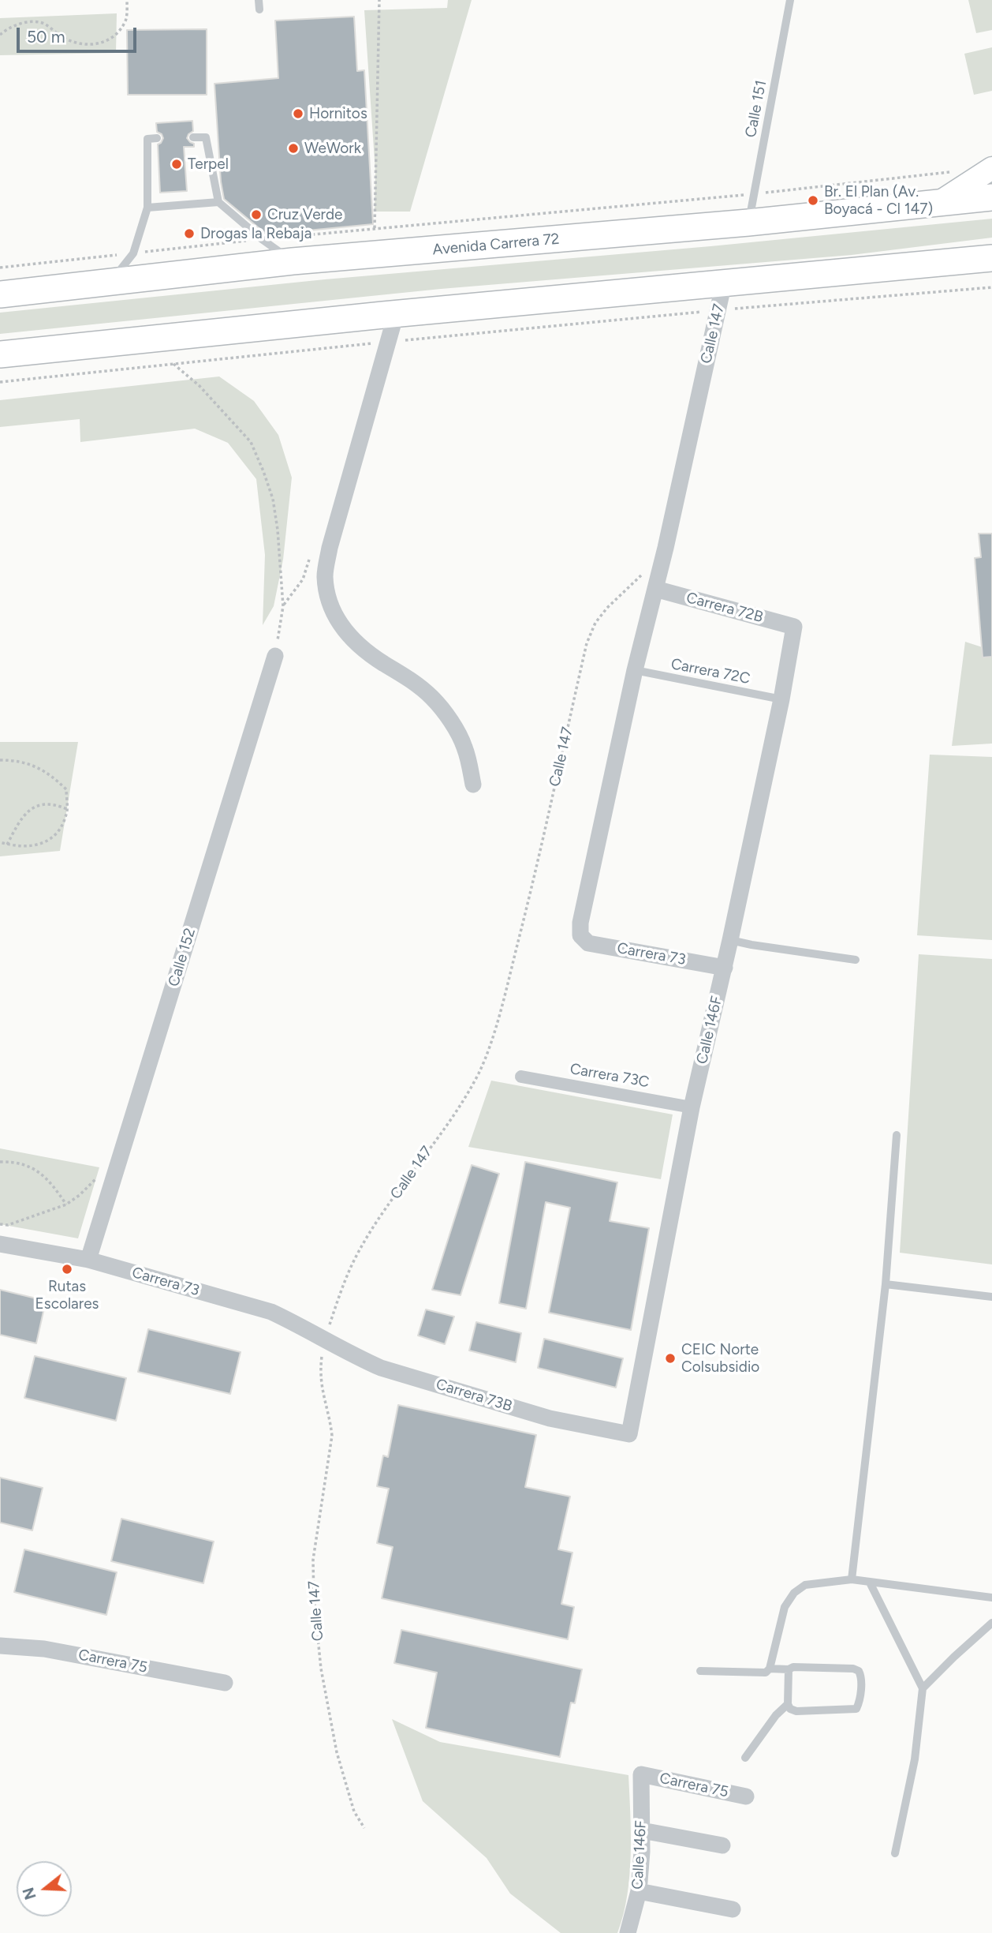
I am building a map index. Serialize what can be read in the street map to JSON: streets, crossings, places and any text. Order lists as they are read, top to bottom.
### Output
{
  "streets": {
    "highway": ["Avenida Carrera 72"],
    "street": [
      "Calle 147",
      "Carrera 72B",
      "Carrera 73",
      "Calle 152",
      "Calle 146F",
      "Carrera 73C",
      "Carrera 73B",
      "Carrera 75"
    ],
    "lane": ["Calle 151", "Carrera 72C"]
  },
  "crossings": [
    ["Calle 151", "Avenida Carrera 72"],
    ["Calle 147", "Carrera 72B"],
    ["Calle 147", "Carrera 72C"],
    ["Calle 147", "Carrera 73"],
    ["Calle 147", "Carrera 73B"],
    ["Carrera 72B", "Calle 146F"],
    ["Carrera 72C", "Calle 146F"],
    ["Carrera 73", "Calle 152"],
    ["Carrera 73", "Calle 146F"],
    ["Carrera 73", "Carrera 73B"],
    ["Calle 146F", "Carrera 73C"],
    ["Calle 146F", "Carrera 73B"],
    ["Calle 146F", "Carrera 75"]
  ],
  "places": [
    "Hornitos",
    "WeWork",
    "Terpel",
    "Br. El Plan (Av. Boyacá - Cl 147)",
    "Cruz Verde",
    "Drogas la Rebaja",
    "Rutas Escolares",
    "CEIC Norte Colsubsidio"
  ],
  "scale_bar": "50 m",
  "north": "left"
}
